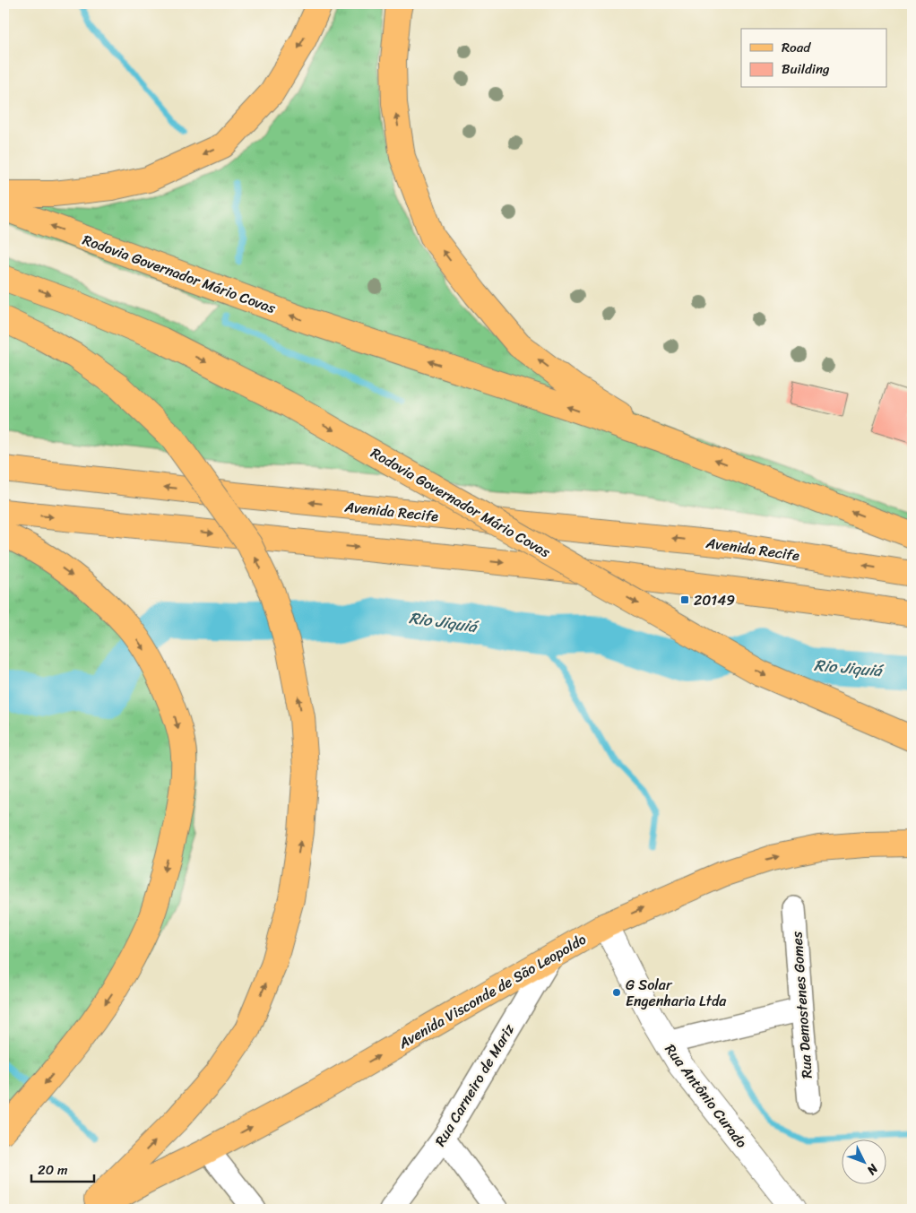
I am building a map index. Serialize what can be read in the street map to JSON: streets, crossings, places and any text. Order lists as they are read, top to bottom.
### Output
{
  "streets": {
    "main road": ["Rodovia Governador Mário Covas", "Avenida Recife", "Avenida Visconde de São Leopoldo"],
    "street": ["Rua Demostenes Gomes", "Rua Carneiro de Mariz", "Rua Antônio Curado"]
  },
  "crossings": [
    ["Avenida Visconde de São Leopoldo", "Rua Carneiro de Mariz"],
    ["Avenida Visconde de São Leopoldo", "Rua Antônio Curado"]
  ],
  "one_way": ["Avenida Visconde de São Leopoldo"],
  "water": ["Rio Jiquiá"],
  "places": {
    "transit": ["20149"],
    "other": ["G Solar Engenharia Ltda"]
  },
  "legend": ["Road", "Building"],
  "scale_bar": "20 m",
  "north": "bottom right"
}
